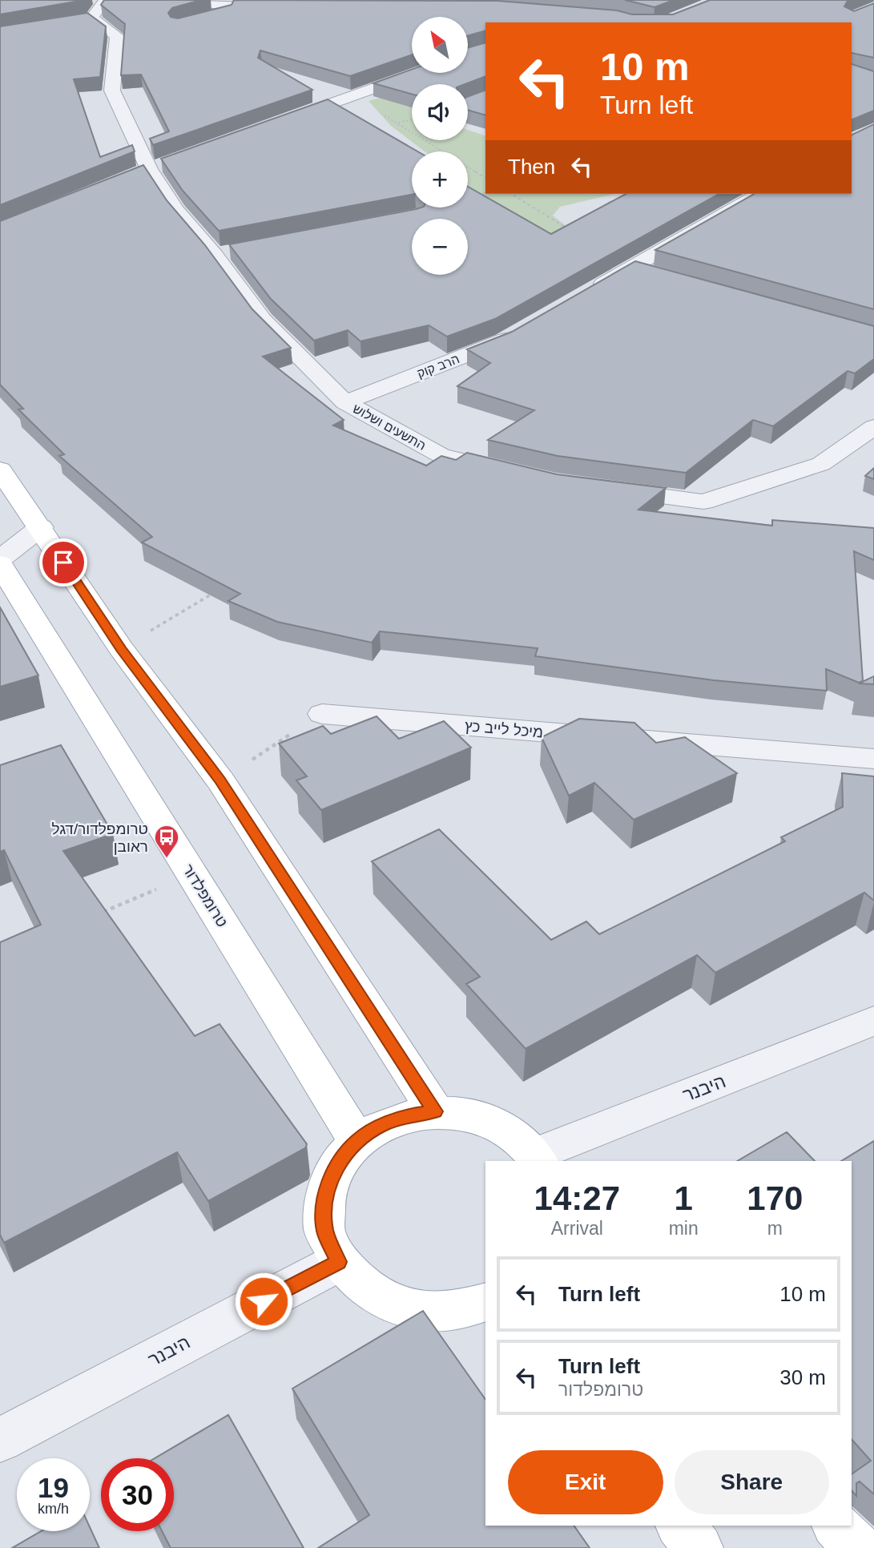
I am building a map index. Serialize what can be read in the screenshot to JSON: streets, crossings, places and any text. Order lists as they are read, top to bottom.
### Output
{
  "streets": {
    "main road": ["טרומפלדור"],
    "street": [
      "הרב קוק",
      "התשעים ושלוש",
      "מיכל לייב כץ",
      "היבנר"
    ]
  },
  "crossings": [
    ["הרב קוק", "התשעים ושלוש"]
  ],
  "places": {
    "bus stop": ["טרומפלדור/דגל ראובן"]
  },
  "north": "top left",
  "page": {
    "map_buttons": ["+", "−"],
    "turn": ["10 m", "Turn left"],
    "then": "Then",
    "eta": [
      "14:27",
      "Arrival",
      "1",
      "min",
      "170",
      "m"
    ],
    "list": [
      {
        "name": "Turn left",
        "value": "10 m"
      },
      {
        "name": "Turn left",
        "note": "טרומפלדור",
        "value": "30 m"
      }
    ],
    "buttons": ["Exit", "Share"],
    "speed": "19 km/h",
    "limit": "30"
  }
}
